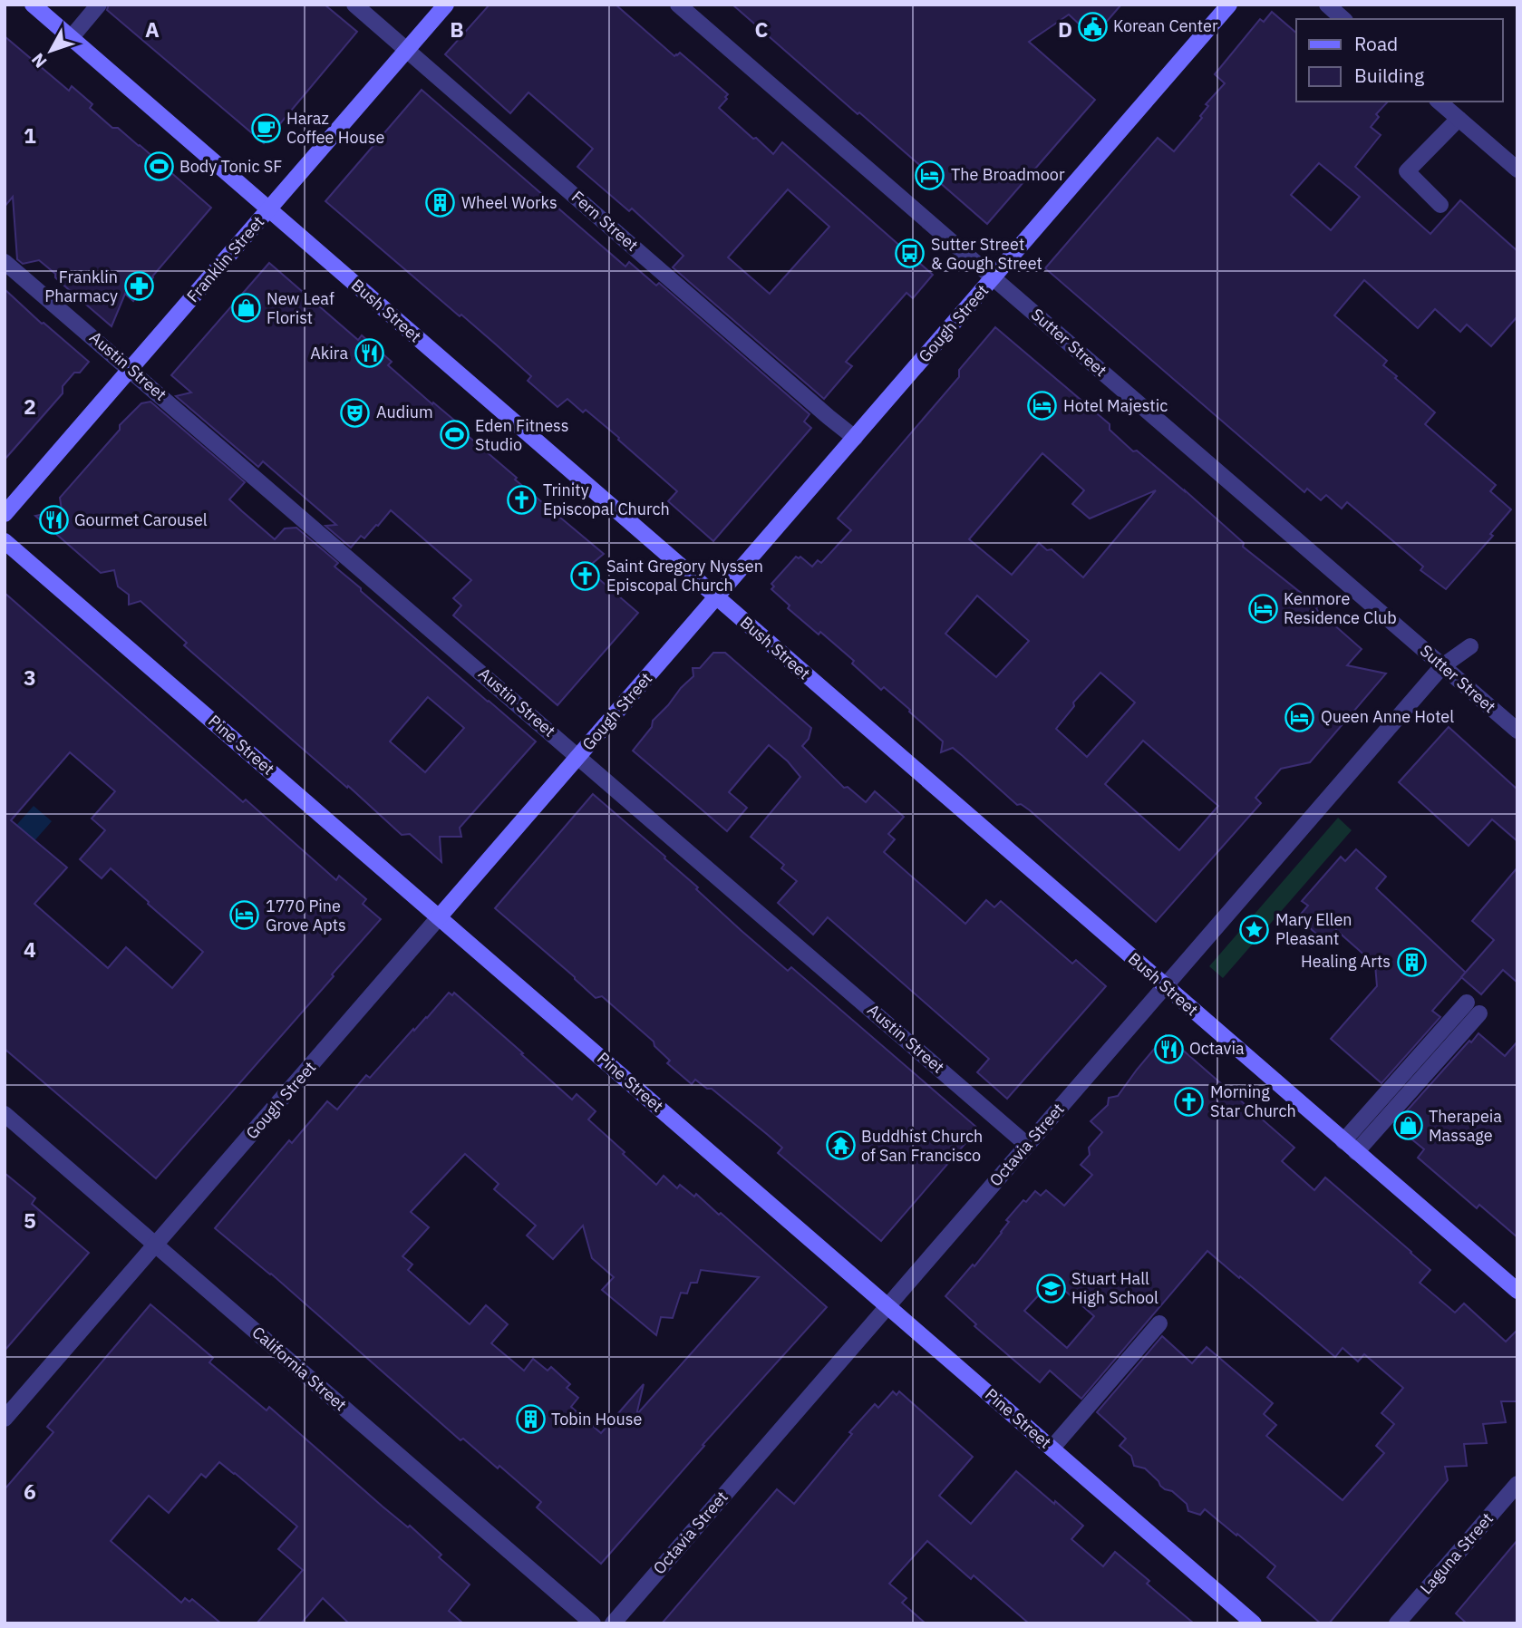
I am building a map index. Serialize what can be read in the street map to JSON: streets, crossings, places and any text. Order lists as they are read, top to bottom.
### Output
{
  "streets": {
    "main road": [
      "Franklin Street",
      "Bush Street",
      "Gough Street",
      "Pine Street"
    ],
    "street": [
      "Fern Street",
      "Sutter Street",
      "Austin Street",
      "Octavia Street",
      "California Street",
      "Laguna Street"
    ]
  },
  "crossings": [
    ["Fern Street", "Franklin Street"],
    ["Fern Street", "Gough Street"],
    ["Franklin Street", "Bush Street"],
    ["Franklin Street", "Austin Street"],
    ["Bush Street", "Gough Street"],
    ["Bush Street", "Octavia Street"],
    ["Gough Street", "Sutter Street"],
    ["Gough Street", "Austin Street"],
    ["Gough Street", "Pine Street"],
    ["Gough Street", "California Street"],
    ["Sutter Street", "Octavia Street"],
    ["Austin Street", "Octavia Street"],
    ["Pine Street", "Octavia Street"]
  ],
  "places": {
    "public building": ["Korean Center"],
    "cafe": ["Haraz Coffee House"],
    "sports": ["Body Tonic SF", "Eden Fitness Studio"],
    "hotel": [
      "The Broadmoor",
      "Hotel Majestic",
      "Kenmore Residence Club",
      "Queen Anne Hotel",
      "1770 Pine Grove Apts"
    ],
    "building": ["Wheel Works", "Healing Arts", "Tobin House"],
    "bus stop": ["Sutter Street & Gough Street"],
    "pharmacy": ["Franklin Pharmacy"],
    "shop": ["New Leaf Florist", "Therapeia Massage"],
    "restaurant": ["Akira", "Gourmet Carousel", "Octavia"],
    "theatre": ["Audium"],
    "church": ["Trinity Episcopal Church", "Saint Gregory Nyssen Episcopal Church", "Morning Star Church"],
    "place": ["Mary Ellen Pleasant"],
    "temple": ["Buddhist Church of San Francisco"],
    "school or university": ["Stuart Hall High School"]
  },
  "legend": ["Road", "Building"],
  "north": "bottom left",
  "grid": {
    "columns": [
      "A",
      "B",
      "C",
      "D"
    ],
    "rows": [
      "1",
      "2",
      "3",
      "4",
      "5",
      "6"
    ]
  }
}
